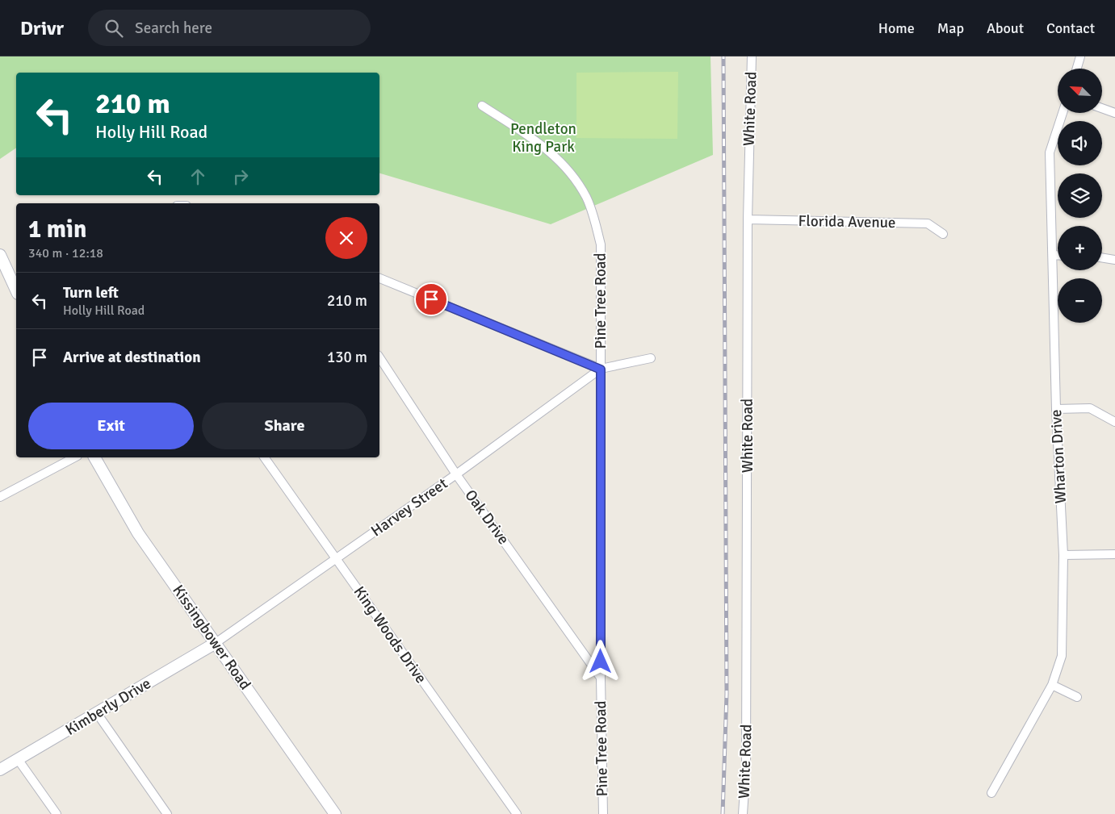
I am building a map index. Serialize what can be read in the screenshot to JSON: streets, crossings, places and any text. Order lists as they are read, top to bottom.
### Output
{
  "streets": {
    "street": [
      "White Road",
      "Florida Avenue",
      "Pine Tree Road",
      "Wharton Drive",
      "Harvey Street",
      "Oak Drive",
      "King Woods Drive",
      "Kissingbower Road",
      "Kimberly Drive"
    ]
  },
  "crossings": [
    ["White Road", "Florida Avenue"],
    ["Pine Tree Road", "Harvey Street"],
    ["Pine Tree Road", "Oak Drive"],
    ["Harvey Street", "Oak Drive"],
    ["Harvey Street", "King Woods Drive"],
    ["Harvey Street", "Kissingbower Road"],
    ["Harvey Street", "Kimberly Drive"],
    ["Kissingbower Road", "Kimberly Drive"]
  ],
  "parks": ["Pendleton King Park"],
  "north": "top left",
  "page": {
    "header": "Drivr",
    "search": "Search here",
    "nav": [
      "Home",
      "Map",
      "About",
      "Contact"
    ],
    "map_buttons": ["+", "−"],
    "turn": ["210 m", "Holly Hill Road"],
    "heading": ["1 min", "340 m · 12:18"],
    "list": [
      {
        "name": "Turn left",
        "note": "Holly Hill Road",
        "value": "210 m"
      },
      {
        "name": "Arrive at destination",
        "value": "130 m"
      }
    ],
    "buttons": ["Exit", "Share"]
  }
}
